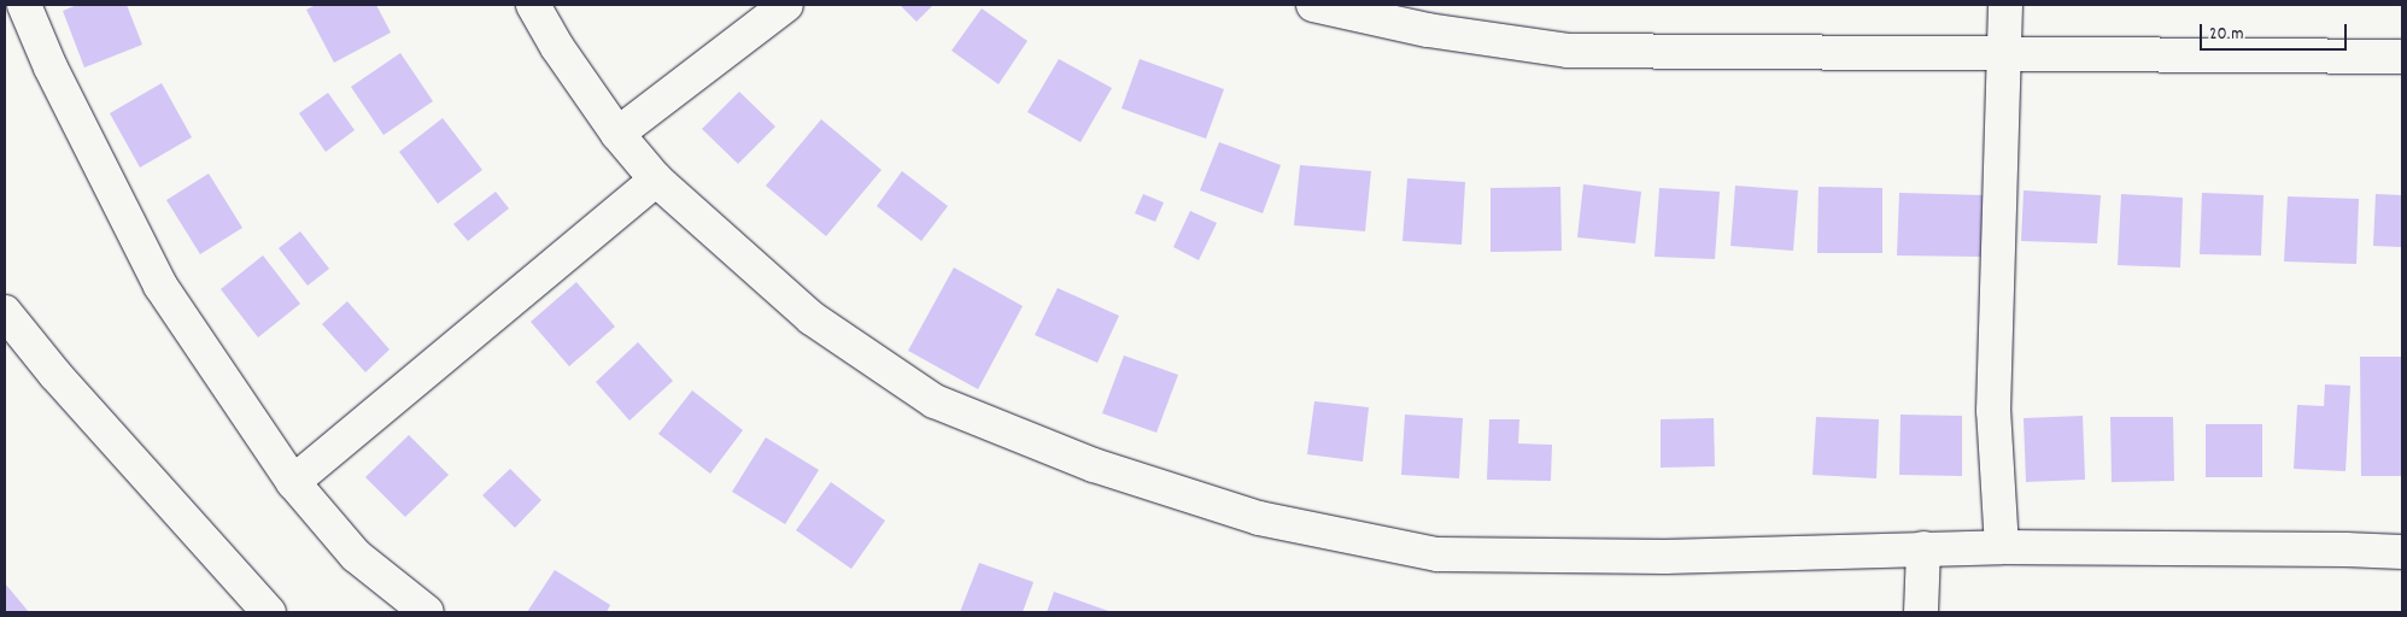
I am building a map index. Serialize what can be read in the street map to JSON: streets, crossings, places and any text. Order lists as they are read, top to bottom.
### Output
{
  "scale_bar": "20 m"
}
